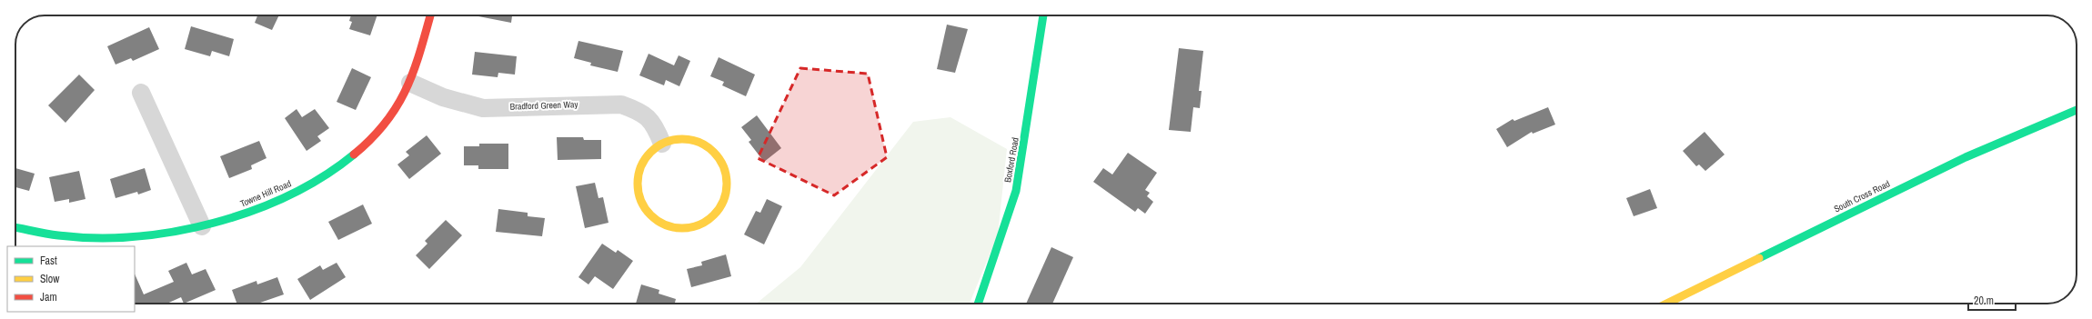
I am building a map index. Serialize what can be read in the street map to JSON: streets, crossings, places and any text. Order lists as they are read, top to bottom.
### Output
{
  "streets": {
    "street": [
      "Bradford Green Way",
      "Boxford Road",
      "Towne Hill Road",
      "South Cross Road"
    ]
  },
  "crossings": [
    ["Bradford Green Way", "Towne Hill Road"]
  ],
  "legend": ["Fast", "Slow", "Jam"],
  "scale_bar": "20 m"
}
